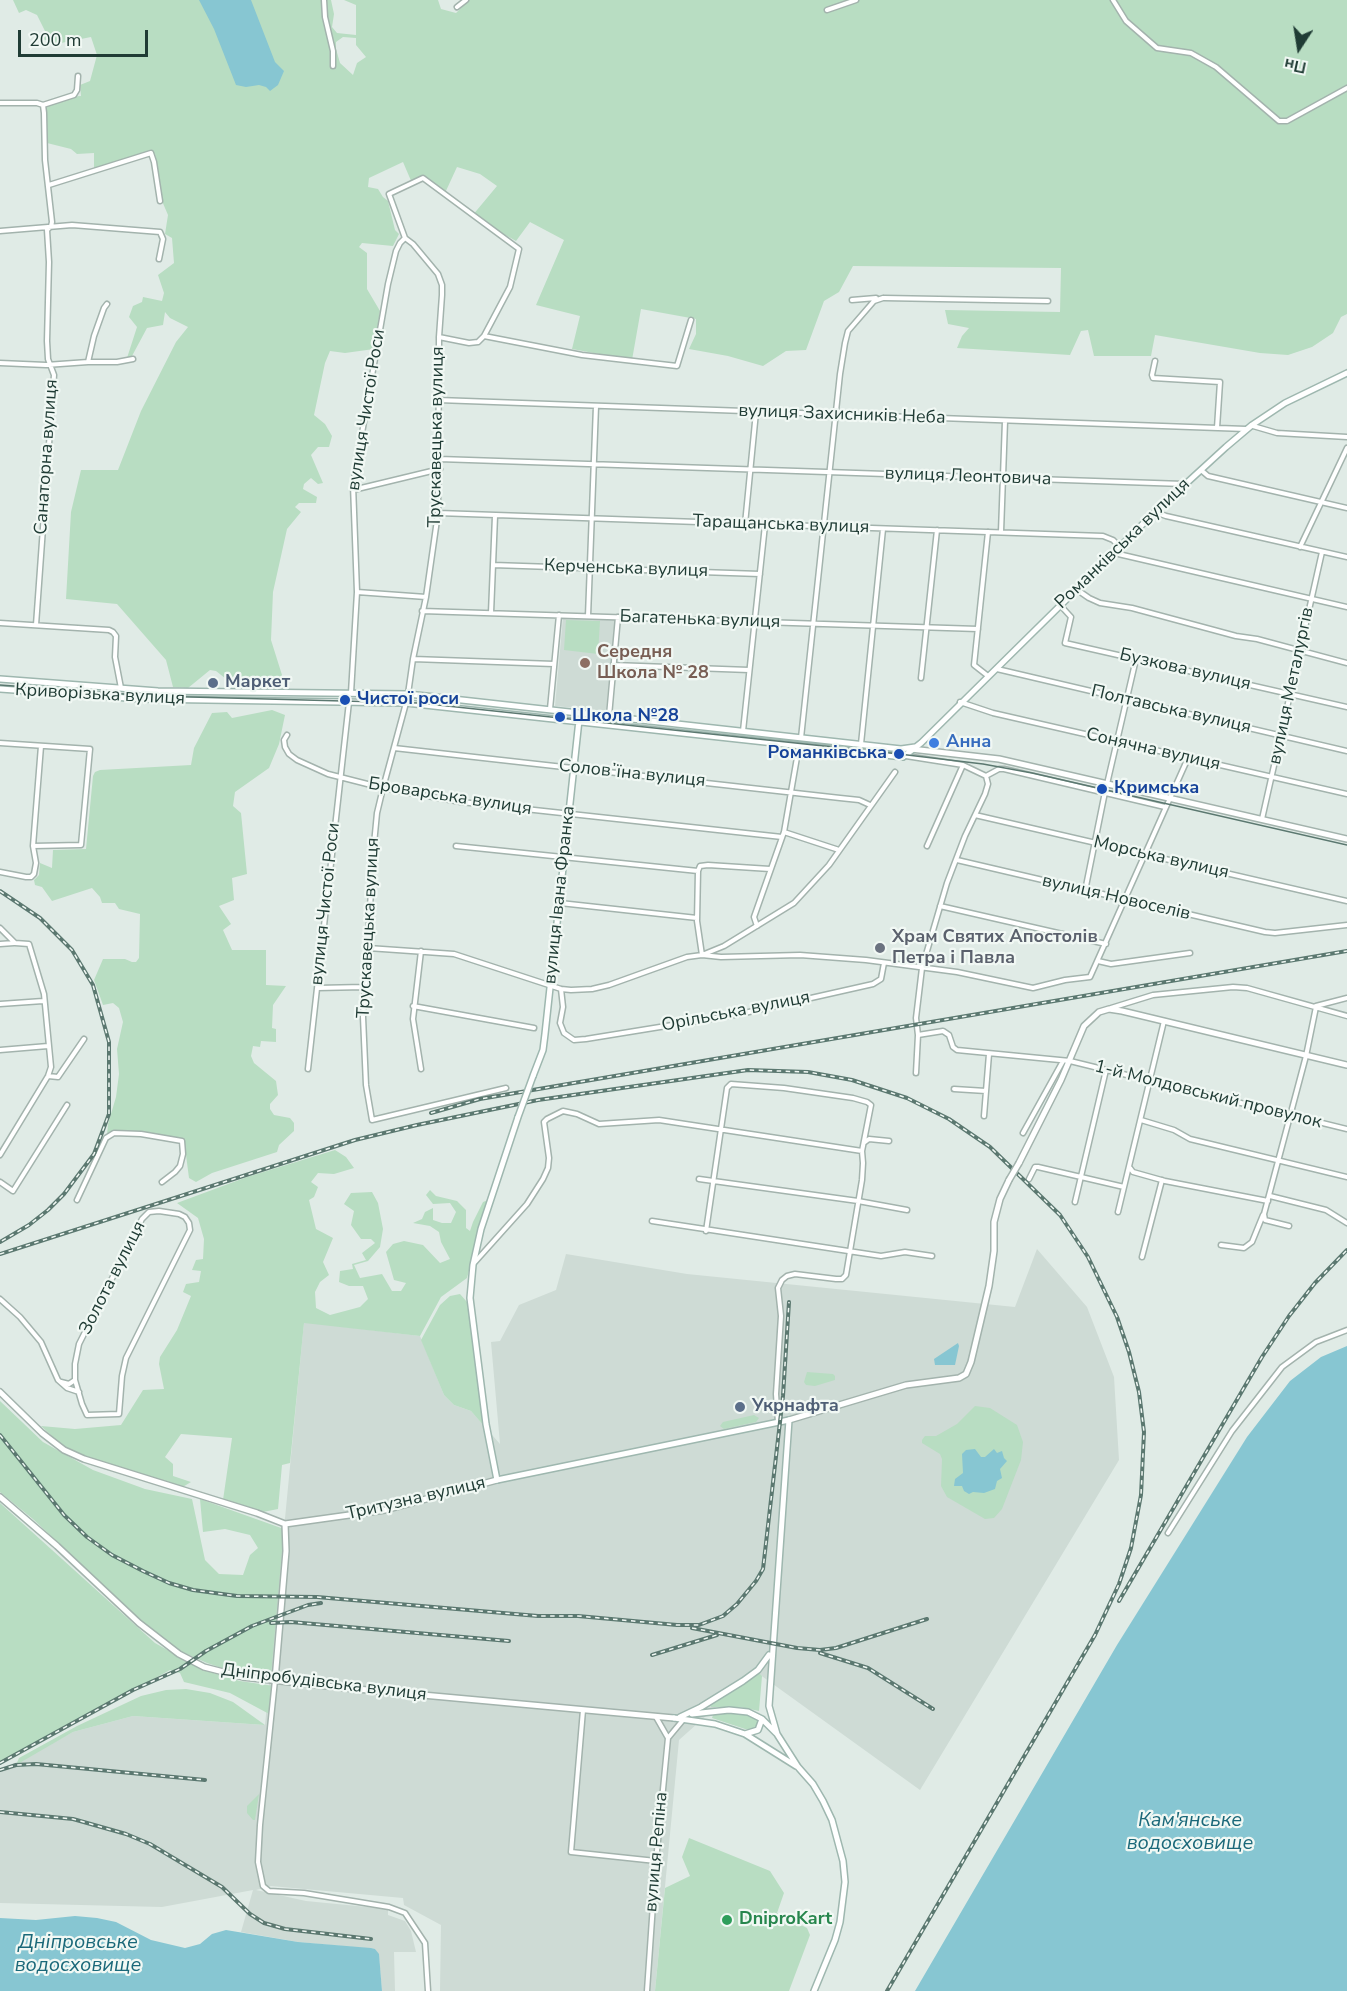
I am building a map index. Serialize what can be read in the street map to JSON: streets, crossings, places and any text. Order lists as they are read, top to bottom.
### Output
{
  "streets": {
    "main road": [
      "Романківська вулиця",
      "Криворізька вулиця",
      "вулиця Івана Франка",
      "Тритузна вулиця",
      "Дніпробудівська вулиця"
    ],
    "street": [
      "вулиця Чистої Роси",
      "вулиця Захисників Неба",
      "Трускавецька вулиця",
      "Санаторна вулиця",
      "вулиця Леонтовича",
      "Таращанська вулиця",
      "Керченська вулиця",
      "Багатенька вулиця",
      "Бузкова вулиця",
      "вулиця Металургів",
      "Полтавська вулиця",
      "Сонячна вулиця",
      "Соловʼїна вулиця",
      "Броварська вулиця",
      "Морська вулиця",
      "вулиця Новоселів",
      "Орільська вулиця",
      "1-й Молдовський провулок",
      "Золота вулиця",
      "вулиця Репіна"
    ]
  },
  "crossings": [
    ["вулиця Чистої Роси", "Трускавецька вулиця"],
    ["вулиця Чистої Роси", "Криворізька вулиця"],
    ["вулиця Чистої Роси", "Броварська вулиця"],
    ["вулиця Захисників Неба", "Трускавецька вулиця"],
    ["вулиця Захисників Неба", "Романківська вулиця"],
    ["Трускавецька вулиця", "вулиця Леонтовича"],
    ["Трускавецька вулиця", "Таращанська вулиця"],
    ["Трускавецька вулиця", "Багатенька вулиця"],
    ["Трускавецька вулиця", "Криворізька вулиця"],
    ["Трускавецька вулиця", "Соловʼїна вулиця"],
    ["Трускавецька вулиця", "Броварська вулиця"],
    ["вулиця Леонтовича", "Романківська вулиця"],
    ["Таращанська вулиця", "Романківська вулиця"],
    ["Романківська вулиця", "Бузкова вулиця"],
    ["Романківська вулиця", "Криворізька вулиця"],
    ["Романківська вулиця", "Полтавська вулиця"],
    ["Романківська вулиця", "Сонячна вулиця"],
    ["Бузкова вулиця", "вулиця Металургів"],
    ["вулиця Металургів", "Криворізька вулиця"],
    ["вулиця Металургів", "Полтавська вулиця"],
    ["вулиця Металургів", "Сонячна вулиця"],
    ["Криворізька вулиця", "вулиця Івана Франка"],
    ["Соловʼїна вулиця", "вулиця Івана Франка"],
    ["Броварська вулиця", "вулиця Івана Франка"],
    ["вулиця Івана Франка", "Тритузна вулиця"],
    ["1-й Молдовський провулок", "Тритузна вулиця"]
  ],
  "water": ["Кам'янське водосховище", "Дніпровське водосховище"],
  "places": [
    "Середня Школа № 28",
    "Маркет",
    "Чистої роси",
    "Школа №28",
    "Анна",
    "Романківська",
    "Кримська",
    "Храм Святих Апостолів Петра і Павла",
    "Укрнафта",
    "DniproKart"
  ],
  "scale_bar": "200 m",
  "north": "bottom"
}
